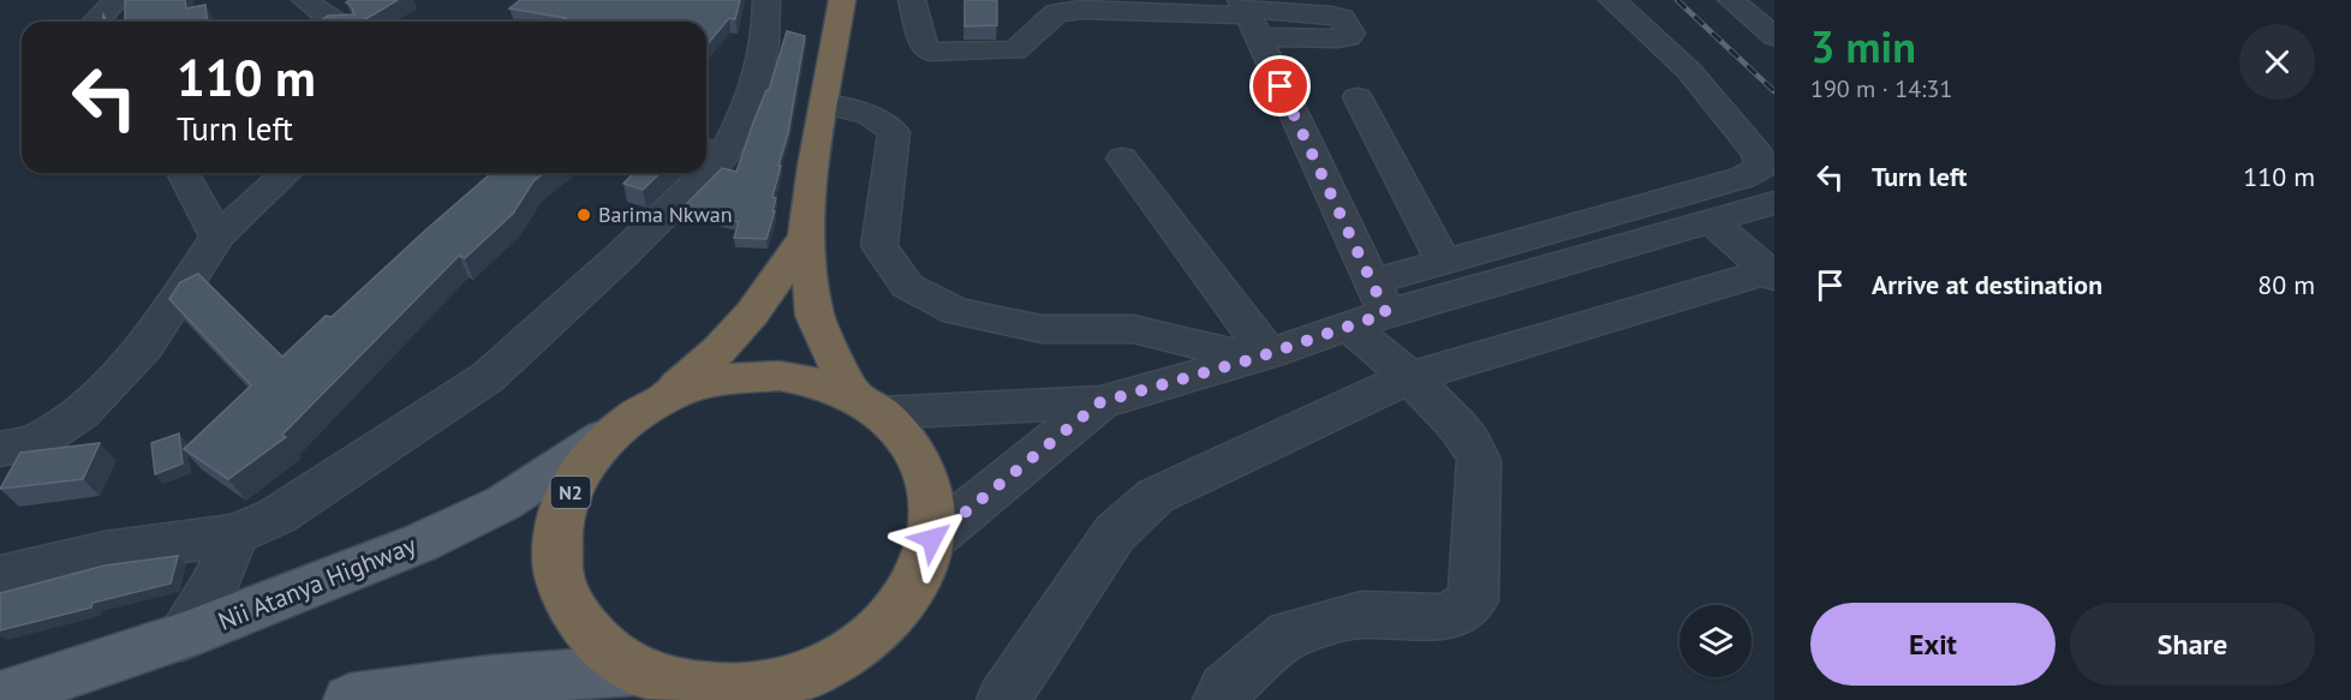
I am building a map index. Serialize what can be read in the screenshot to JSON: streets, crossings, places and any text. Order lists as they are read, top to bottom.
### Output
{
  "streets": {
    "highway": ["N2"],
    "main road": ["Nii Atanya Highway"]
  },
  "crossings": [
    ["N2", "Nii Atanya Highway"]
  ],
  "places": ["Barima Nkwan"],
  "page": {
    "heading": ["3 min", "190 m · 14:31"],
    "turn": ["110 m", "Turn left"],
    "list": [
      {
        "name": "Turn left",
        "value": "110 m"
      },
      {
        "name": "Arrive at destination",
        "value": "80 m"
      }
    ],
    "buttons": ["Exit", "Share"]
  }
}
